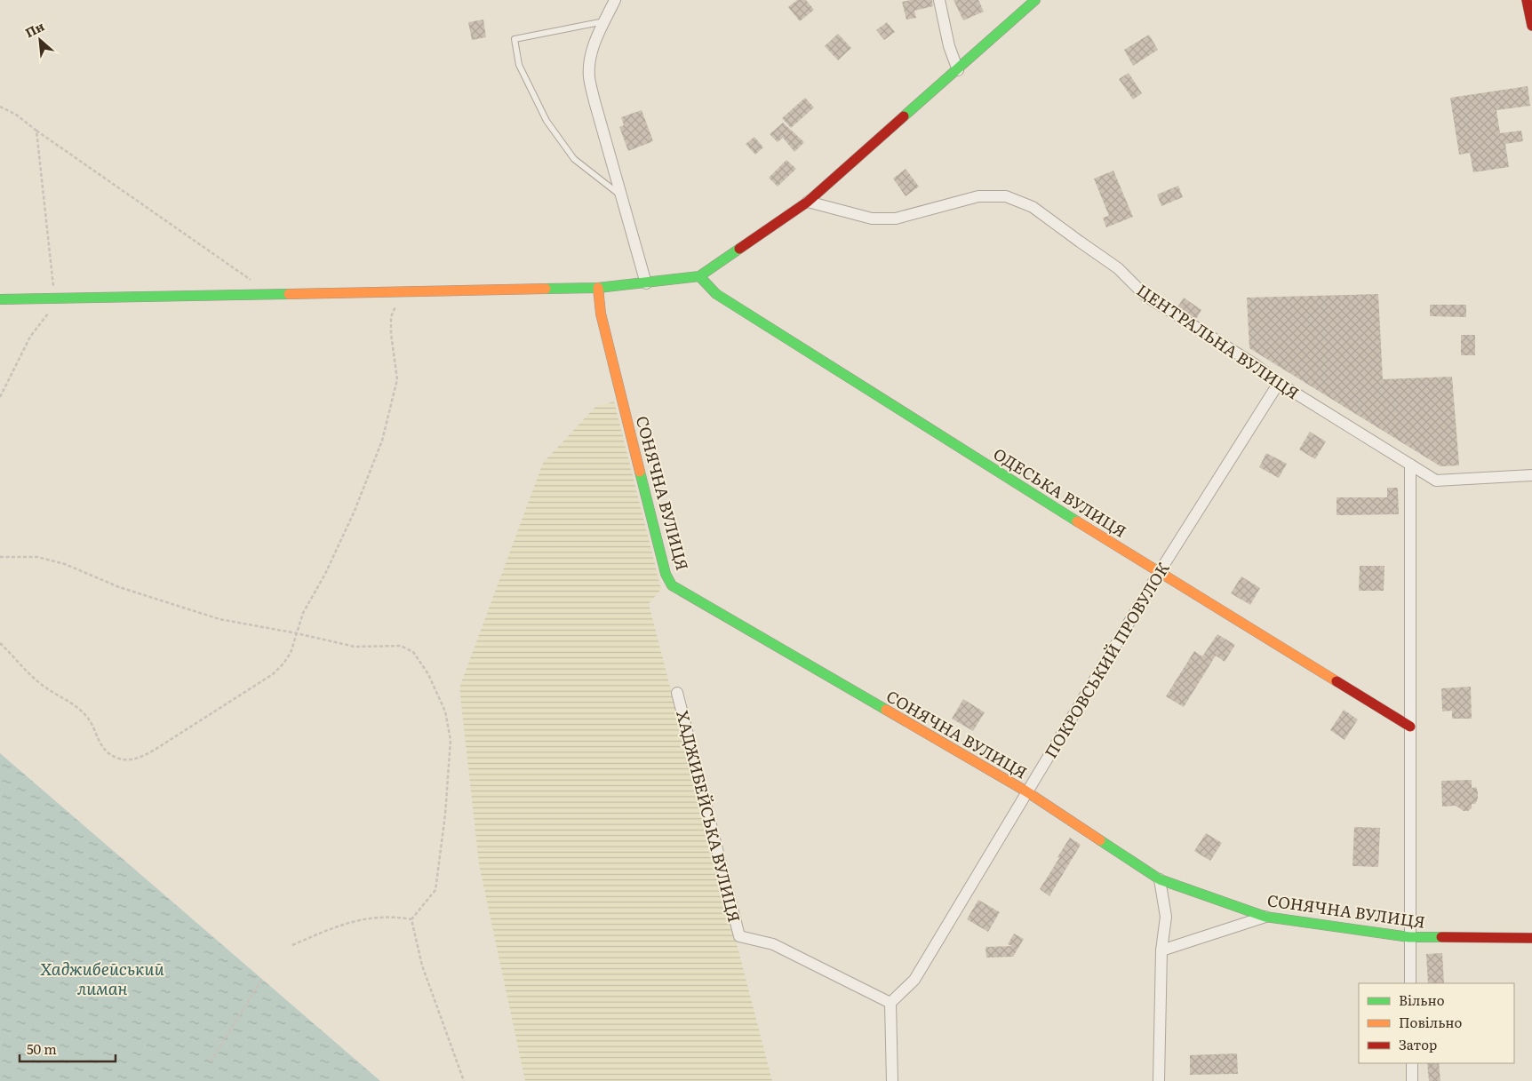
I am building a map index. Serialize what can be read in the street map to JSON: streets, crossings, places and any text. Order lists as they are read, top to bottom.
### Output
{
  "streets": {
    "street": [
      "ЦЕНТРАЛЬНА ВУЛИЦЯ",
      "ОДЕСЬКА ВУЛИЦЯ",
      "СОНЯЧНА ВУЛИЦЯ",
      "ПОКРОВСЬКИЙ ПРОВУЛОК",
      "ХАДЖИБЕЙСЬКА ВУЛИЦЯ"
    ]
  },
  "crossings": [
    ["ЦЕНТРАЛЬНА ВУЛИЦЯ", "ПОКРОВСЬКИЙ ПРОВУЛОК"],
    ["ОДЕСЬКА ВУЛИЦЯ", "ПОКРОВСЬКИЙ ПРОВУЛОК"],
    ["СОНЯЧНА ВУЛИЦЯ", "ПОКРОВСЬКИЙ ПРОВУЛОК"],
    ["ПОКРОВСЬКИЙ ПРОВУЛОК", "ХАДЖИБЕЙСЬКА ВУЛИЦЯ"]
  ],
  "water": ["Хаджибейський лиман"],
  "legend": ["Вільно", "Повільно", "Затор"],
  "scale_bar": "50 m",
  "north": "top left"
}
